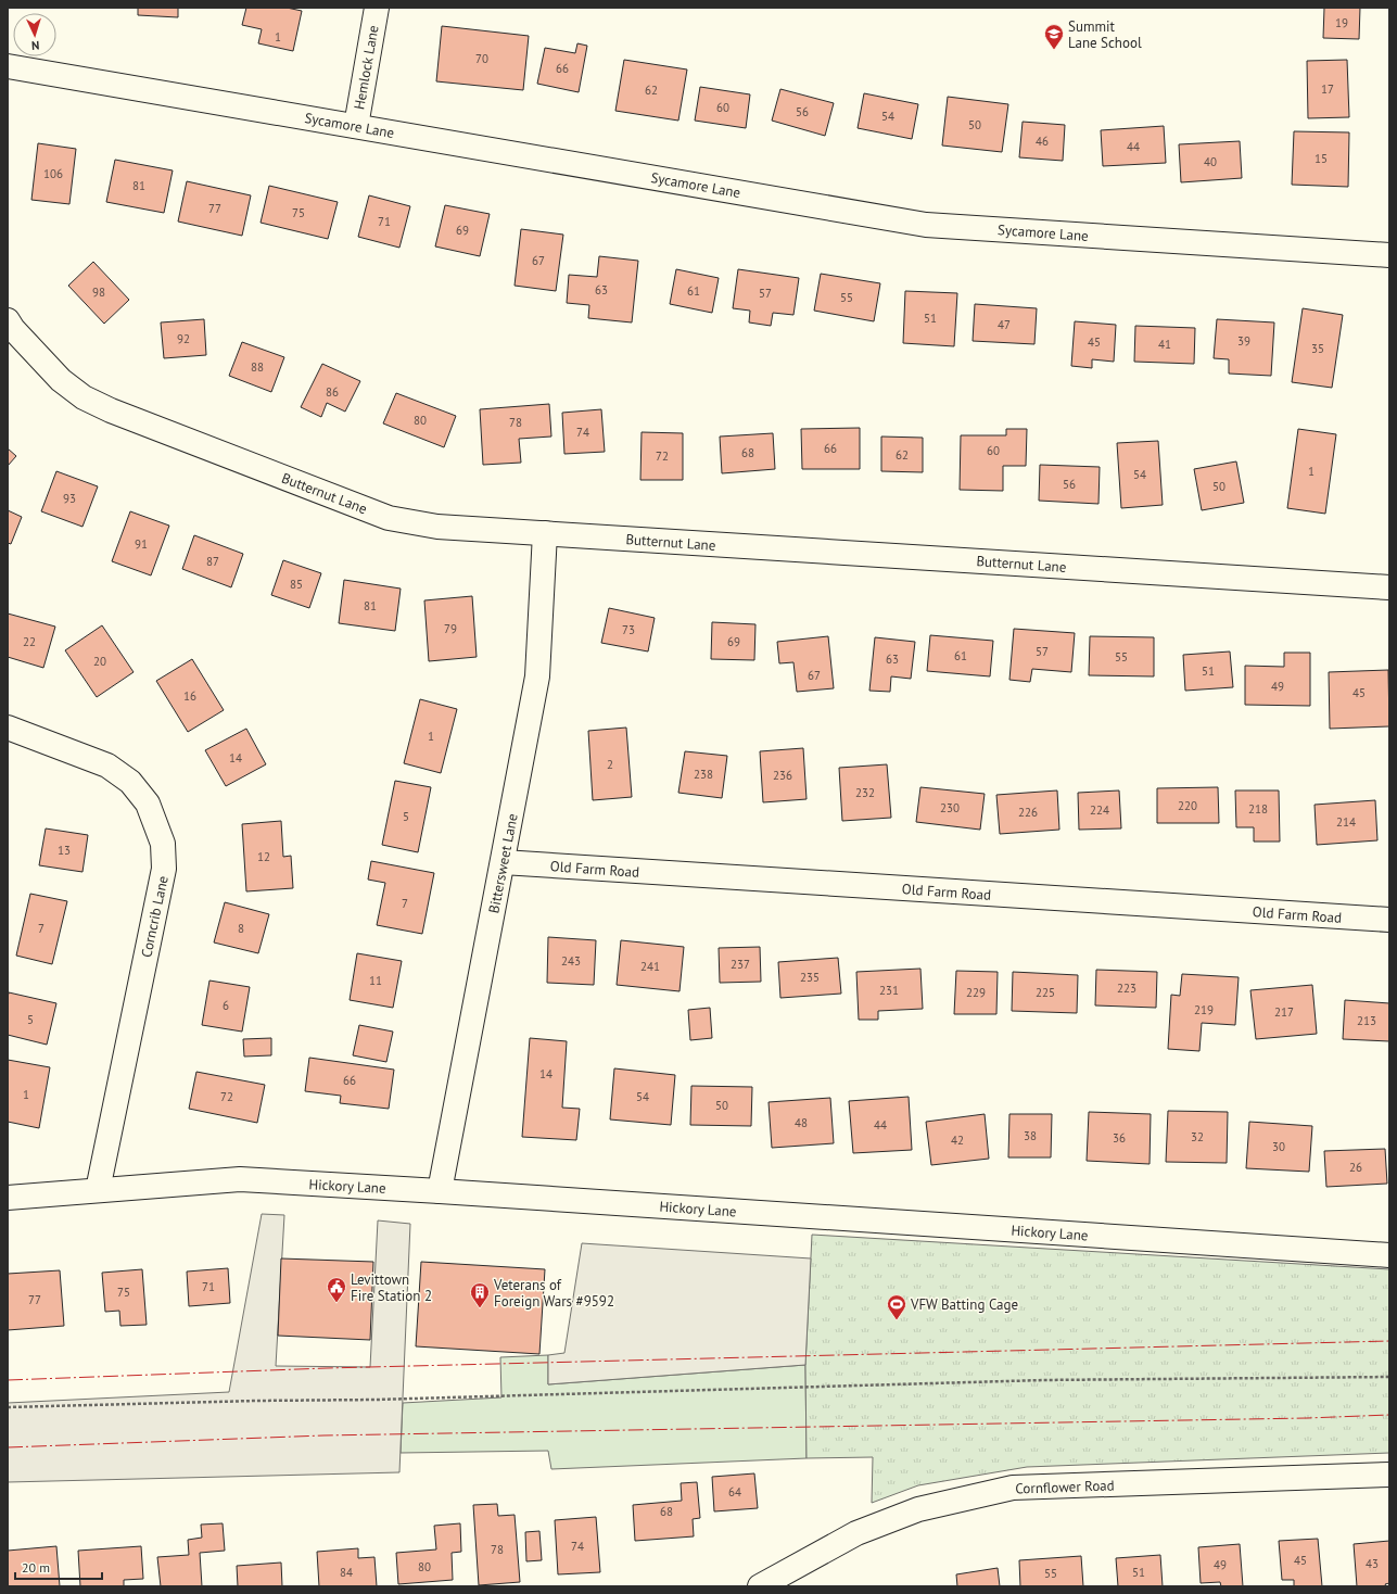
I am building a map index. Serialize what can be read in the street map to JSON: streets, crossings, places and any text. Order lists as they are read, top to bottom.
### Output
{
  "streets": {
    "street": [
      "Hemlock Lane",
      "Sycamore Lane",
      "Butternut Lane",
      "Bittersweet Lane",
      "Old Farm Road",
      "Corncrib Lane",
      "Hickory Lane",
      "Cornflower Road"
    ]
  },
  "crossings": [
    ["Hemlock Lane", "Sycamore Lane"],
    ["Butternut Lane", "Bittersweet Lane"],
    ["Bittersweet Lane", "Old Farm Road"],
    ["Bittersweet Lane", "Hickory Lane"],
    ["Corncrib Lane", "Hickory Lane"]
  ],
  "places": {
    "school or university": ["Summit Lane School"],
    "public building": ["Levittown Fire Station 2"],
    "building": ["Veterans of Foreign Wars #9592"],
    "sports": ["VFW Batting Cage"]
  },
  "house_numbers": [
    "19",
    "1",
    "70",
    "66",
    "17",
    "62",
    "60",
    "56",
    "54",
    "50",
    "46",
    "44",
    "15",
    "40",
    "106",
    "81",
    "77",
    "75",
    "71",
    "69",
    "67",
    "63",
    "61",
    "98",
    "57",
    "55",
    "51",
    "47",
    "92",
    "39",
    "45",
    "41",
    "35",
    "88",
    "86",
    "80",
    "78",
    "74",
    "66",
    "60",
    "68",
    "62",
    "72",
    "1",
    "54",
    "56",
    "50",
    "93",
    "91",
    "87",
    "85",
    "81",
    "79",
    "73",
    "22",
    "69",
    "57",
    "61",
    "55",
    "63",
    "20",
    "51",
    "67",
    "49",
    "45",
    "16",
    "1",
    "14",
    "2",
    "238",
    "236",
    "232",
    "220",
    "230",
    "218",
    "224",
    "226",
    "5",
    "214",
    "13",
    "12",
    "7",
    "7",
    "8",
    "243",
    "237",
    "241",
    "235",
    "11",
    "223",
    "231",
    "229",
    "225",
    "6",
    "219",
    "217",
    "5",
    "213",
    "14",
    "66",
    "1",
    "72",
    "54",
    "50",
    "48",
    "44",
    "38",
    "32",
    "36",
    "42",
    "30",
    "26",
    "71",
    "75",
    "77",
    "64",
    "68",
    "74",
    "78",
    "45",
    "43",
    "49",
    "80",
    "84",
    "51",
    "55"
  ],
  "scale_bar": "20 m",
  "north": "bottom"
}
